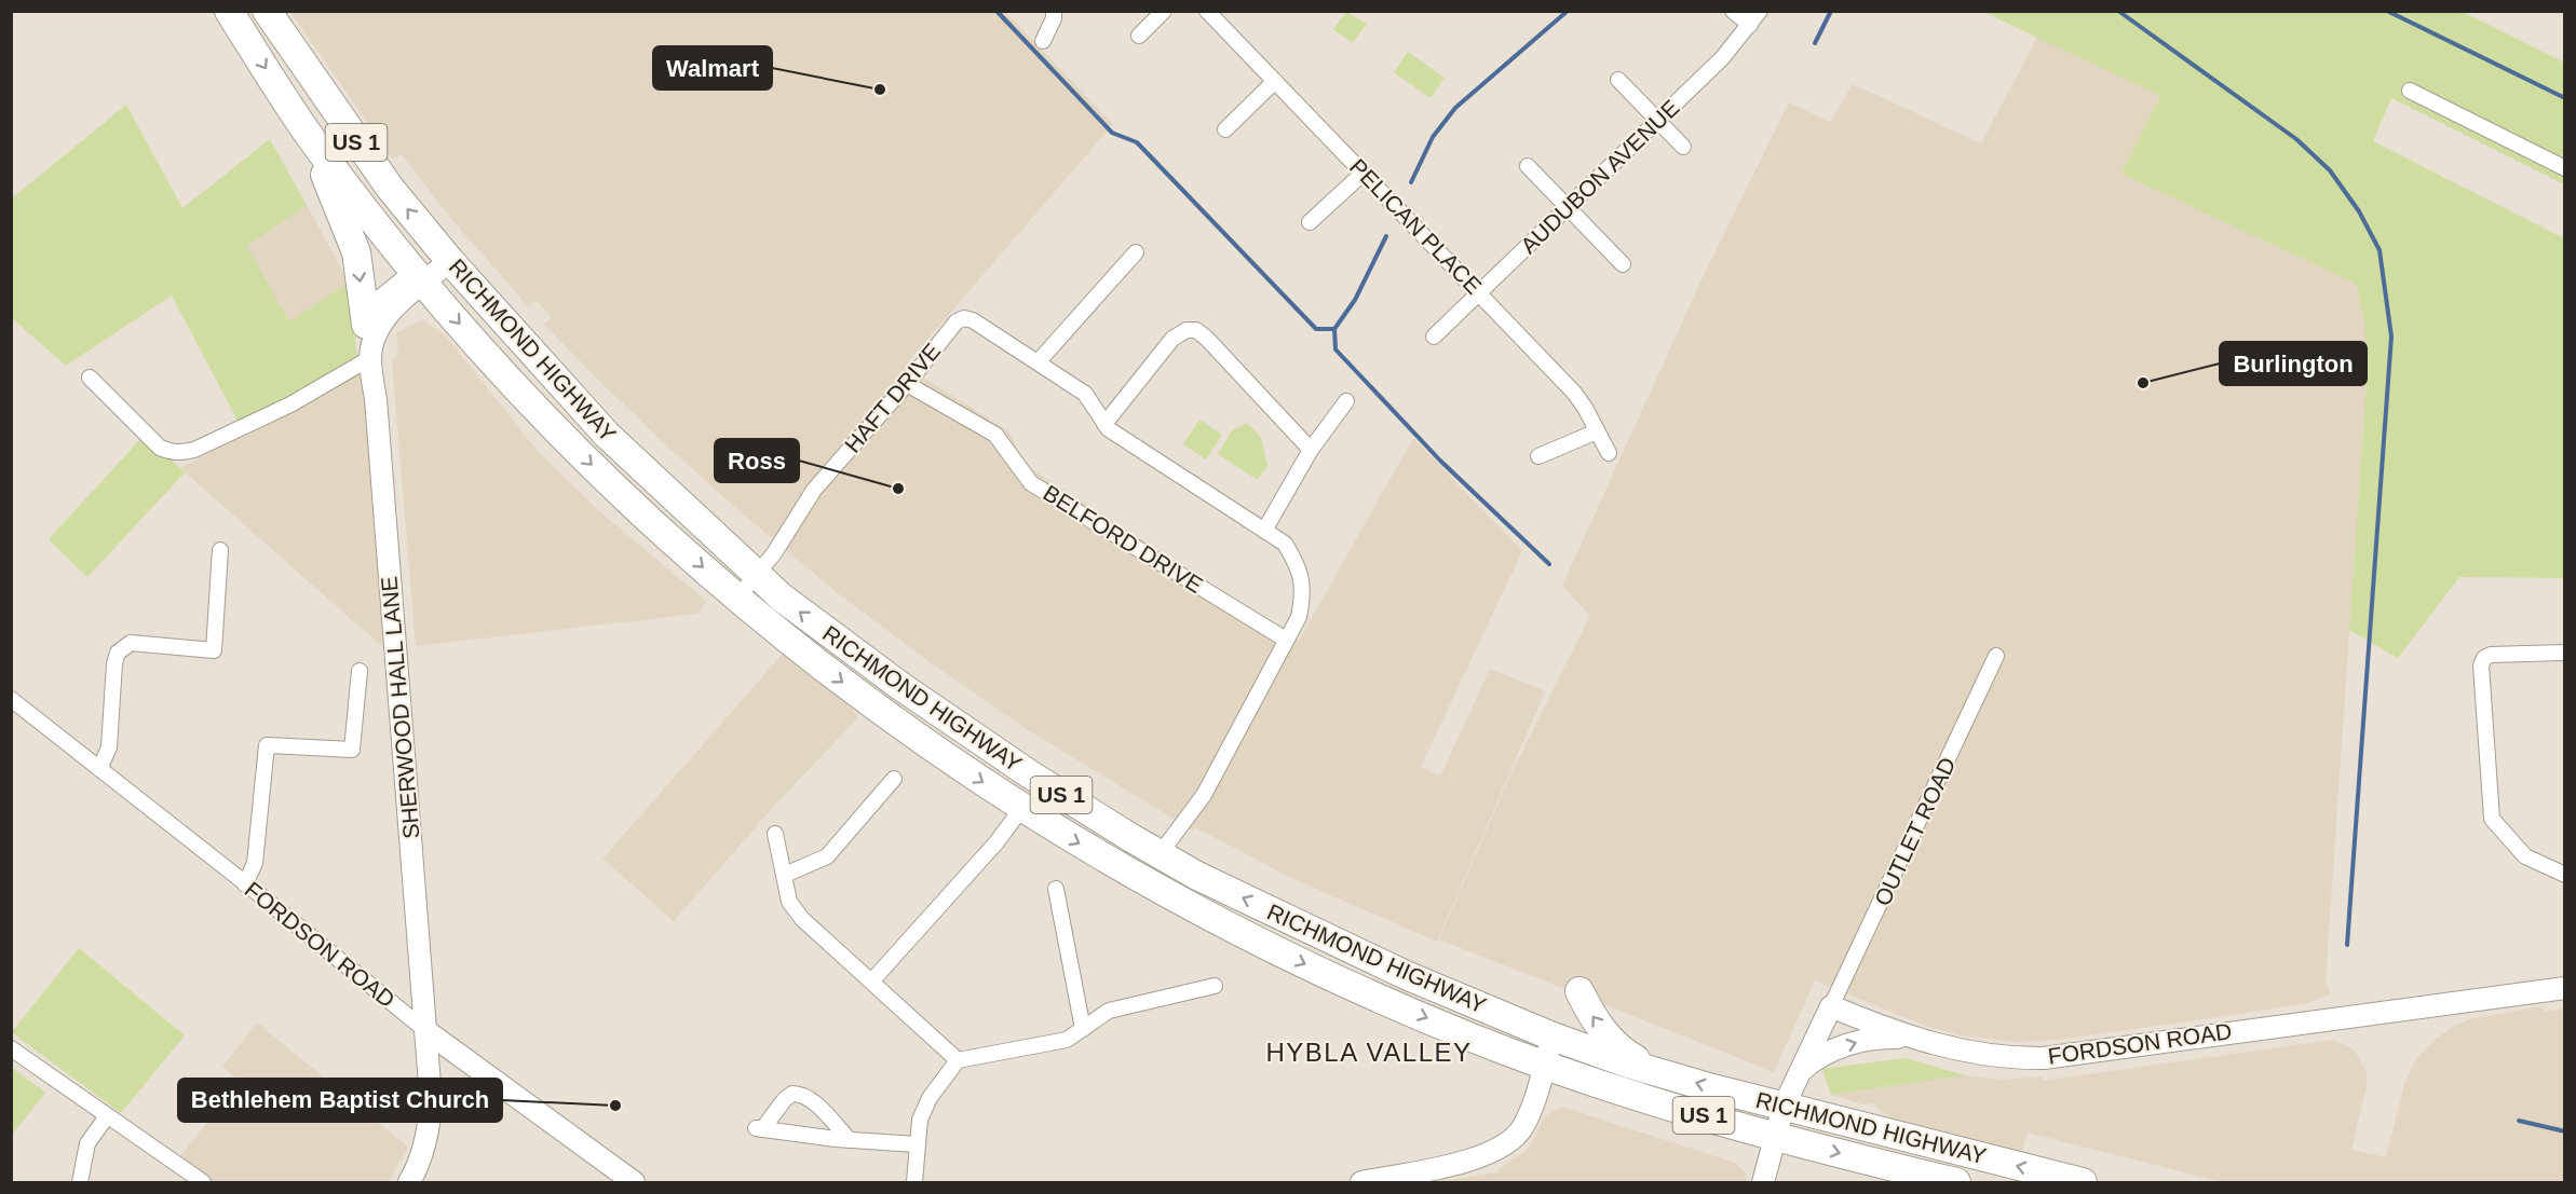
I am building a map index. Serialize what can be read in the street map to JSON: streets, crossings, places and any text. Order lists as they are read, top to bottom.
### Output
{
  "streets": {
    "highway": ["US 1", "RICHMOND HIGHWAY"],
    "street": [
      "AUDUBON AVENUE",
      "PELICAN PLACE",
      "HAFT DRIVE",
      "BELFORD DRIVE",
      "SHERWOOD HALL LANE",
      "OUTLET ROAD",
      "FORDSON ROAD"
    ]
  },
  "crossings": [
    ["AUDUBON AVENUE", "PELICAN PLACE"],
    ["RICHMOND HIGHWAY", "HAFT DRIVE"],
    ["RICHMOND HIGHWAY", "SHERWOOD HALL LANE"],
    ["HAFT DRIVE", "BELFORD DRIVE"],
    ["SHERWOOD HALL LANE", "FORDSON ROAD"],
    ["OUTLET ROAD", "FORDSON ROAD"]
  ],
  "districts": ["HYBLA VALLEY"],
  "places": [
    "Walmart",
    "Burlington",
    "Ross",
    "Bethlehem Baptist Church"
  ]
}
